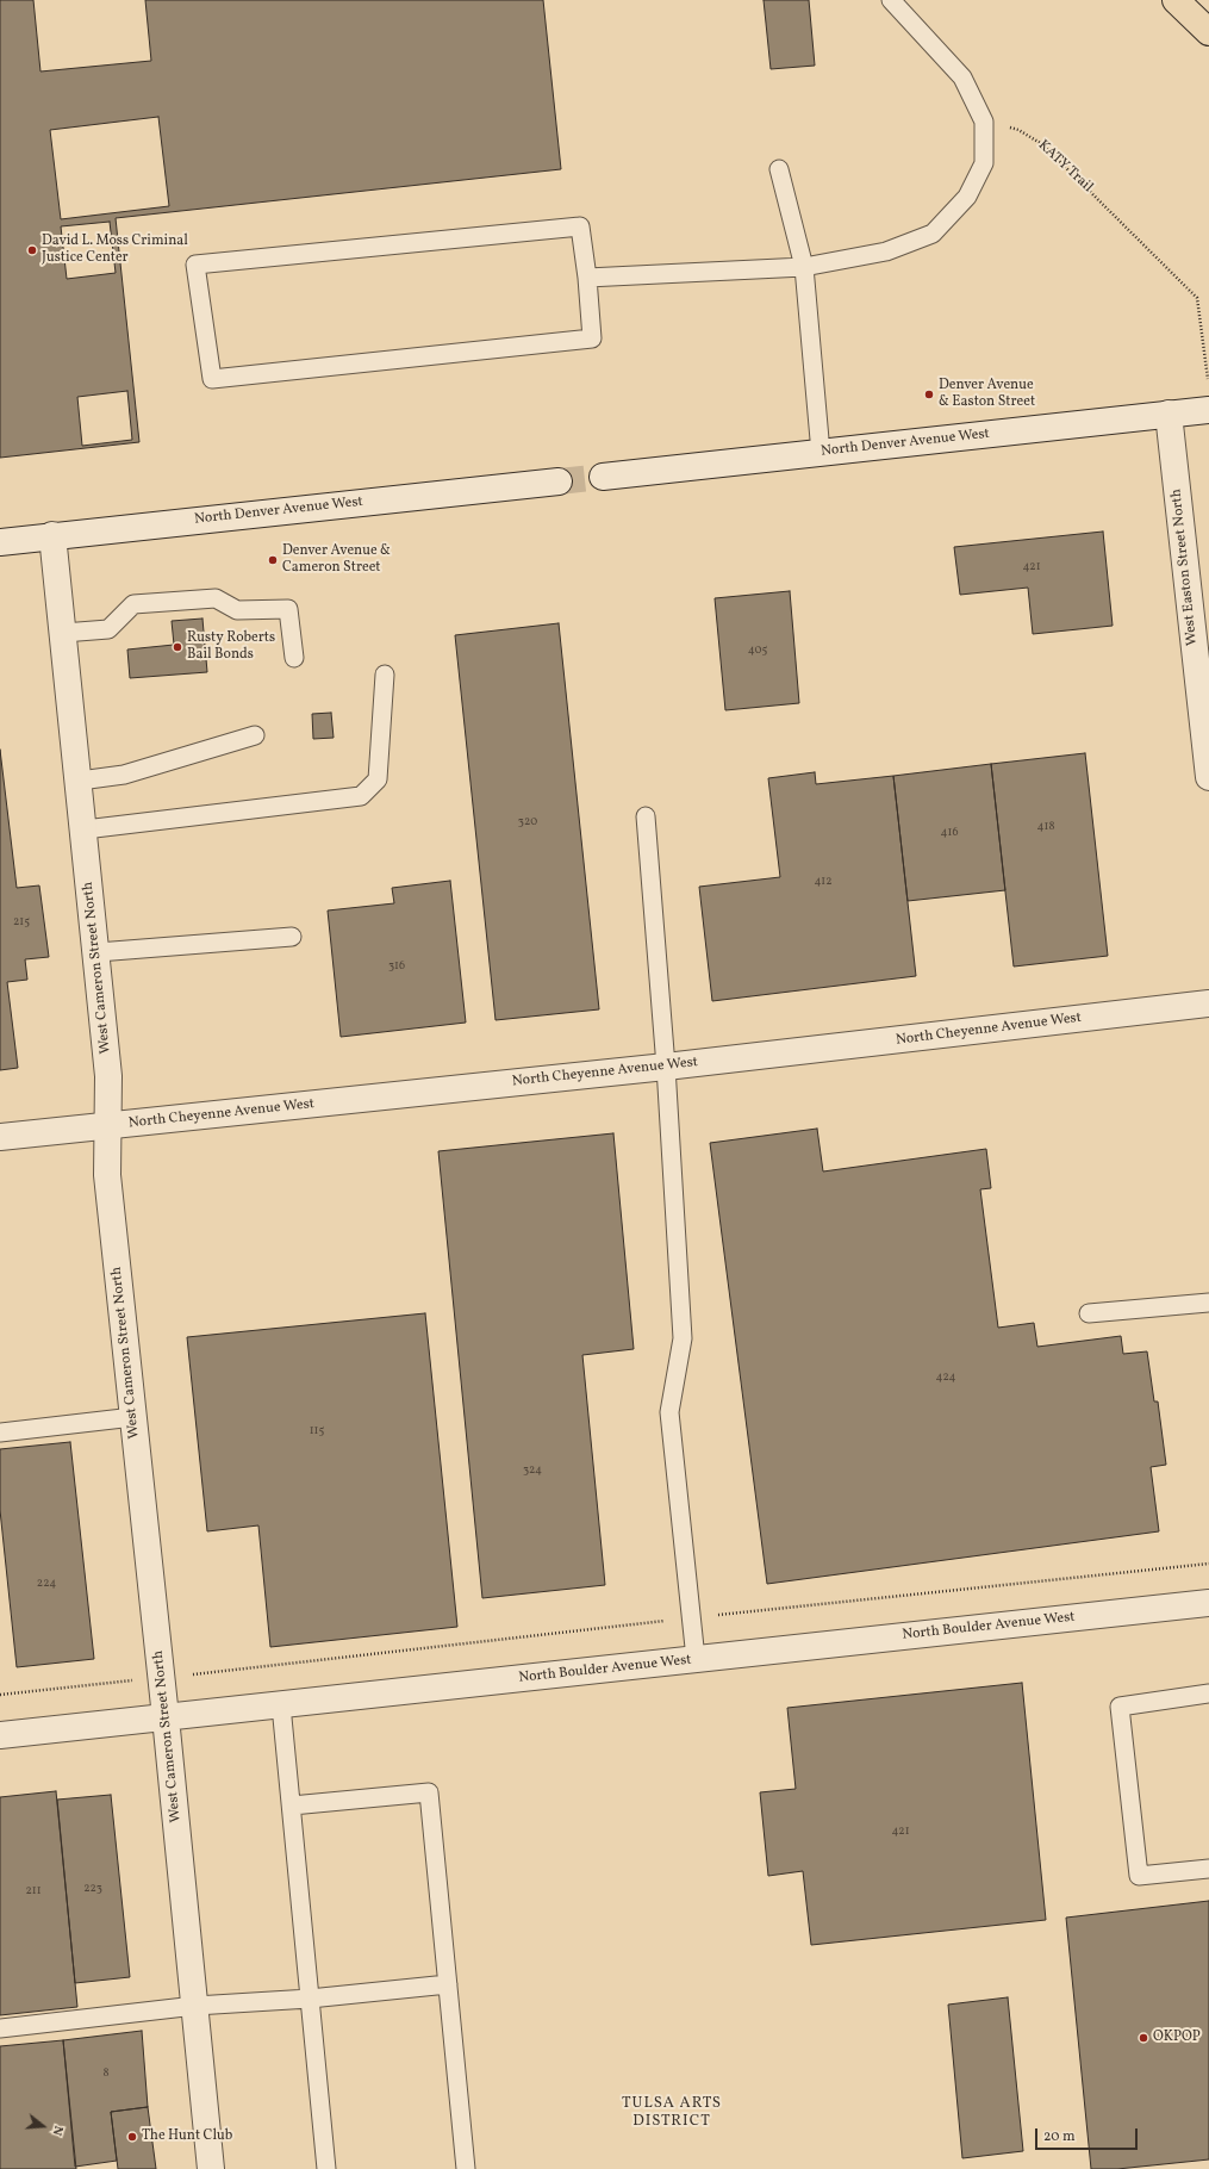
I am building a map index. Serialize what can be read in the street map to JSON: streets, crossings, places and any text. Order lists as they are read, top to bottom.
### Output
{
  "streets": {
    "street": [
      "North Denver Avenue West",
      "West Easton Street North",
      "West Cameron Street North",
      "North Cheyenne Avenue West",
      "North Boulder Avenue West"
    ],
    "path": ["KATY Trail"]
  },
  "crossings": [
    ["North Denver Avenue West", "West Easton Street North"],
    ["North Denver Avenue West", "West Cameron Street North"],
    ["West Cameron Street North", "North Cheyenne Avenue West"],
    ["West Cameron Street North", "North Boulder Avenue West"]
  ],
  "districts": ["TULSA ARTS DISTRICT"],
  "places": [
    "David L. Moss Criminal Justice Center",
    "Denver Avenue & Easton Street",
    "Denver Avenue & Cameron Street",
    "Rusty Roberts Bail Bonds",
    "OKPOP",
    "The Hunt Club"
  ],
  "house_numbers": [
    "421",
    "405",
    "320",
    "418",
    "416",
    "412",
    "215",
    "316",
    "424",
    "115",
    "324",
    "224",
    "421",
    "223",
    "211",
    "8"
  ],
  "scale_bar": "20 m",
  "north": "right"
}
